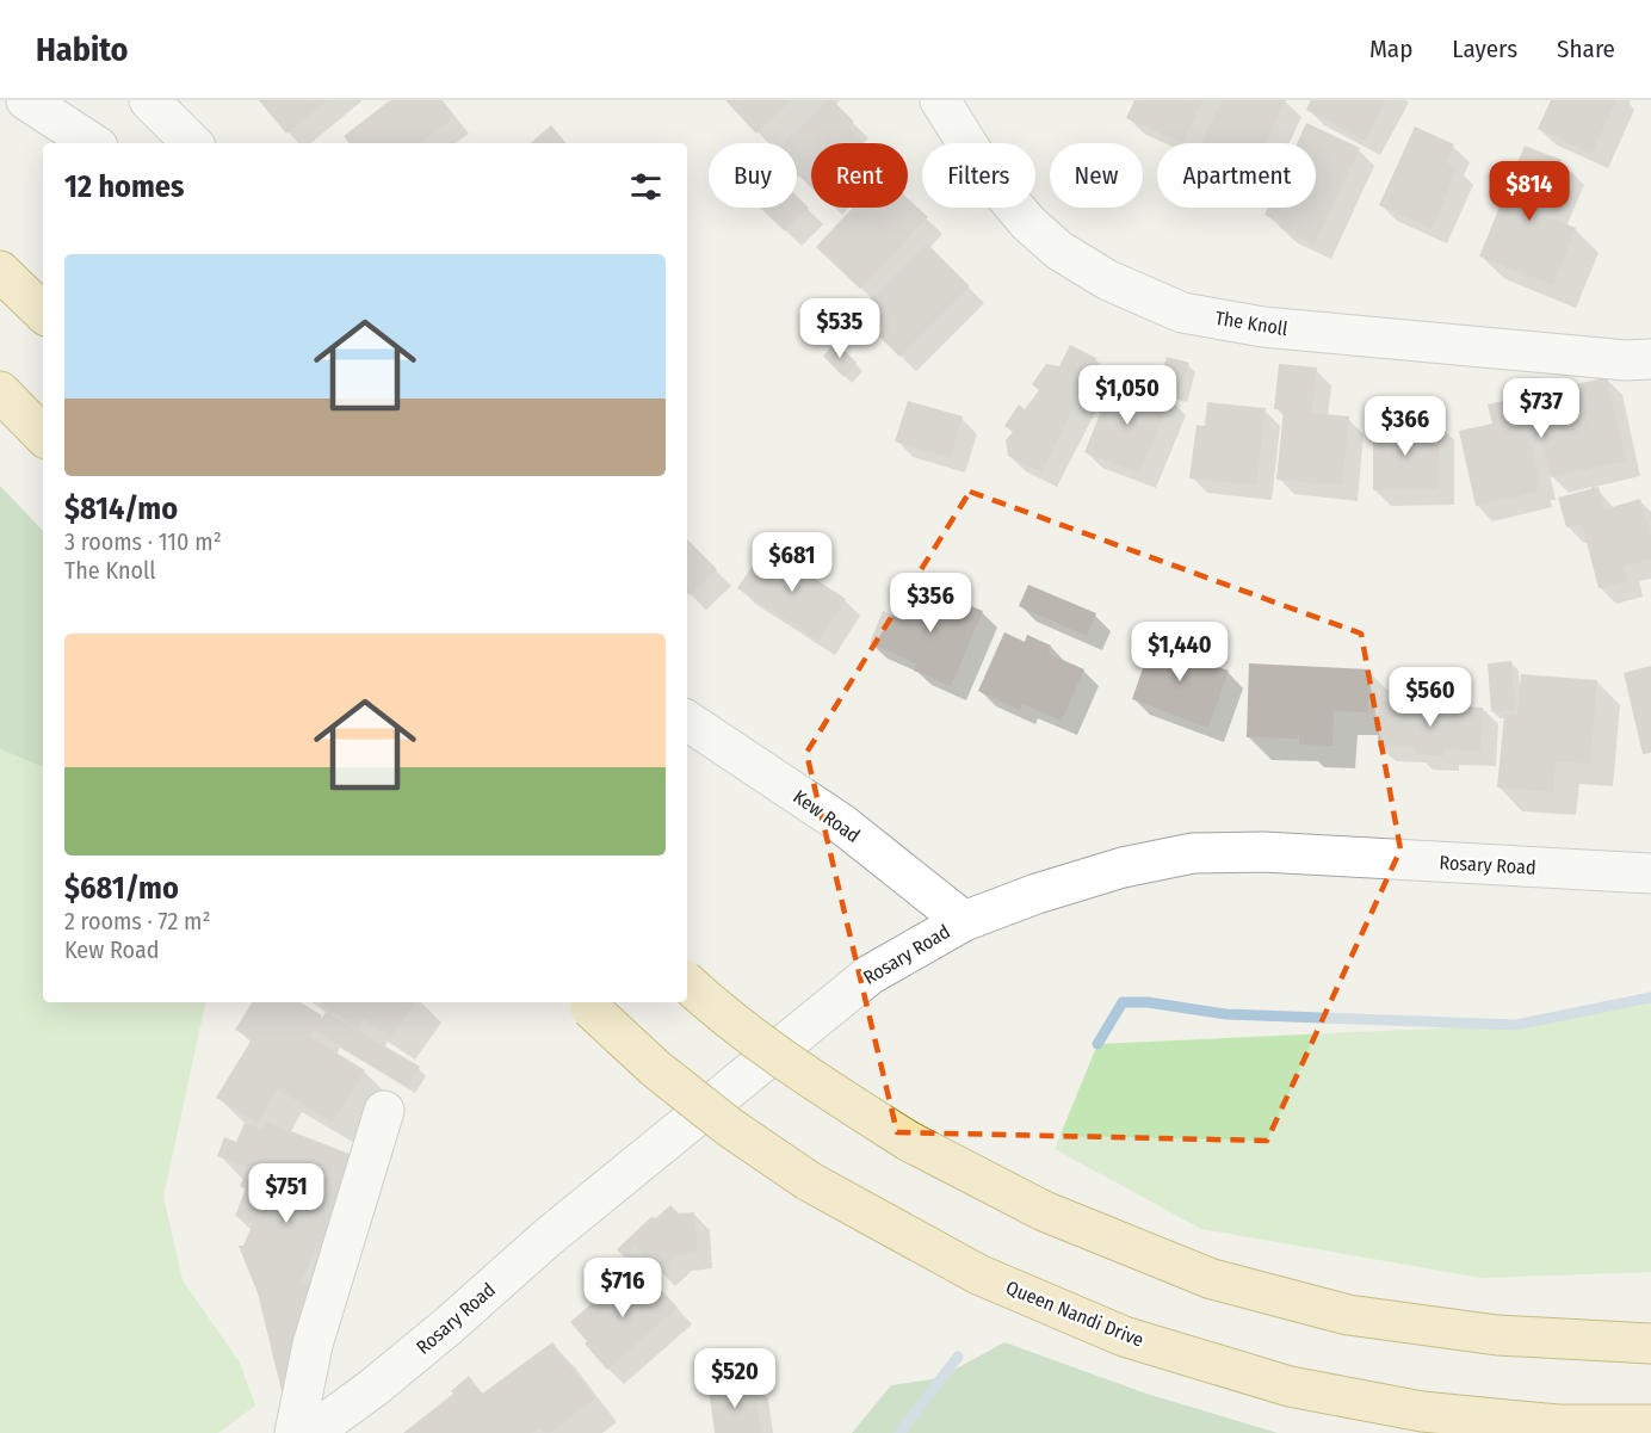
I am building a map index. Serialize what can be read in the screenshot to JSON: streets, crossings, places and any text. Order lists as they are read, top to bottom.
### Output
{
  "streets": {
    "main road": ["Queen Nandi Drive"],
    "street": ["The Knoll", "Kew Road", "Rosary Road"]
  },
  "crossings": [
    ["Kew Road", "Rosary Road"]
  ],
  "page": {
    "header": "Habito",
    "nav": ["Map", "Layers", "Share"],
    "chip": [
      "Buy",
      "Rent",
      "Filters",
      "New",
      "Apartment"
    ],
    "heading": "12 homes",
    "price": [
      "$814",
      "$535",
      "$1,050",
      "$737",
      "$366",
      "$681",
      "$356",
      "$1,440",
      "$560",
      "$751",
      "$716",
      "$520"
    ],
    "list": [
      {
        "name": "$814/mo",
        "note": "3 rooms · 110 m² · The Knoll"
      },
      {
        "name": "$681/mo",
        "note": "2 rooms · 72 m² · Kew Road"
      }
    ]
  }
}
